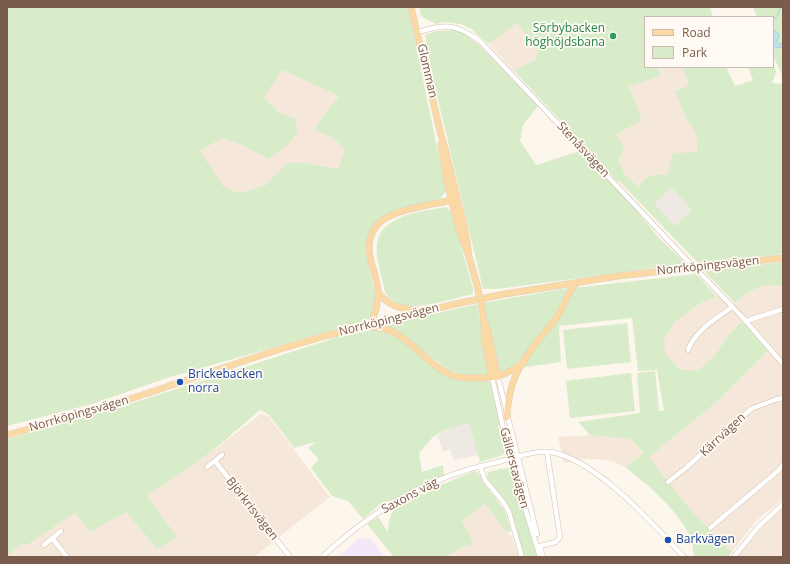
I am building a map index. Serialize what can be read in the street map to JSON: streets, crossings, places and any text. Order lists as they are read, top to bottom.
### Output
{
  "streets": {
    "main road": ["Glomman", "Norrköpingsvägen"],
    "street": [
      "Stenåsvägen",
      "Kärrvägen",
      "Gällerstavägen",
      "Saxons väg",
      "Björkrisvägen"
    ]
  },
  "crossings": [
    ["Glomman", "Stenåsvägen"],
    ["Glomman", "Gällerstavägen"],
    ["Gällerstavägen", "Saxons väg"]
  ],
  "places": ["Sörbybacken höghöjdsbana", "Brickebacken norra", "Barkvägen"],
  "legend": ["Road", "Park"]
}
